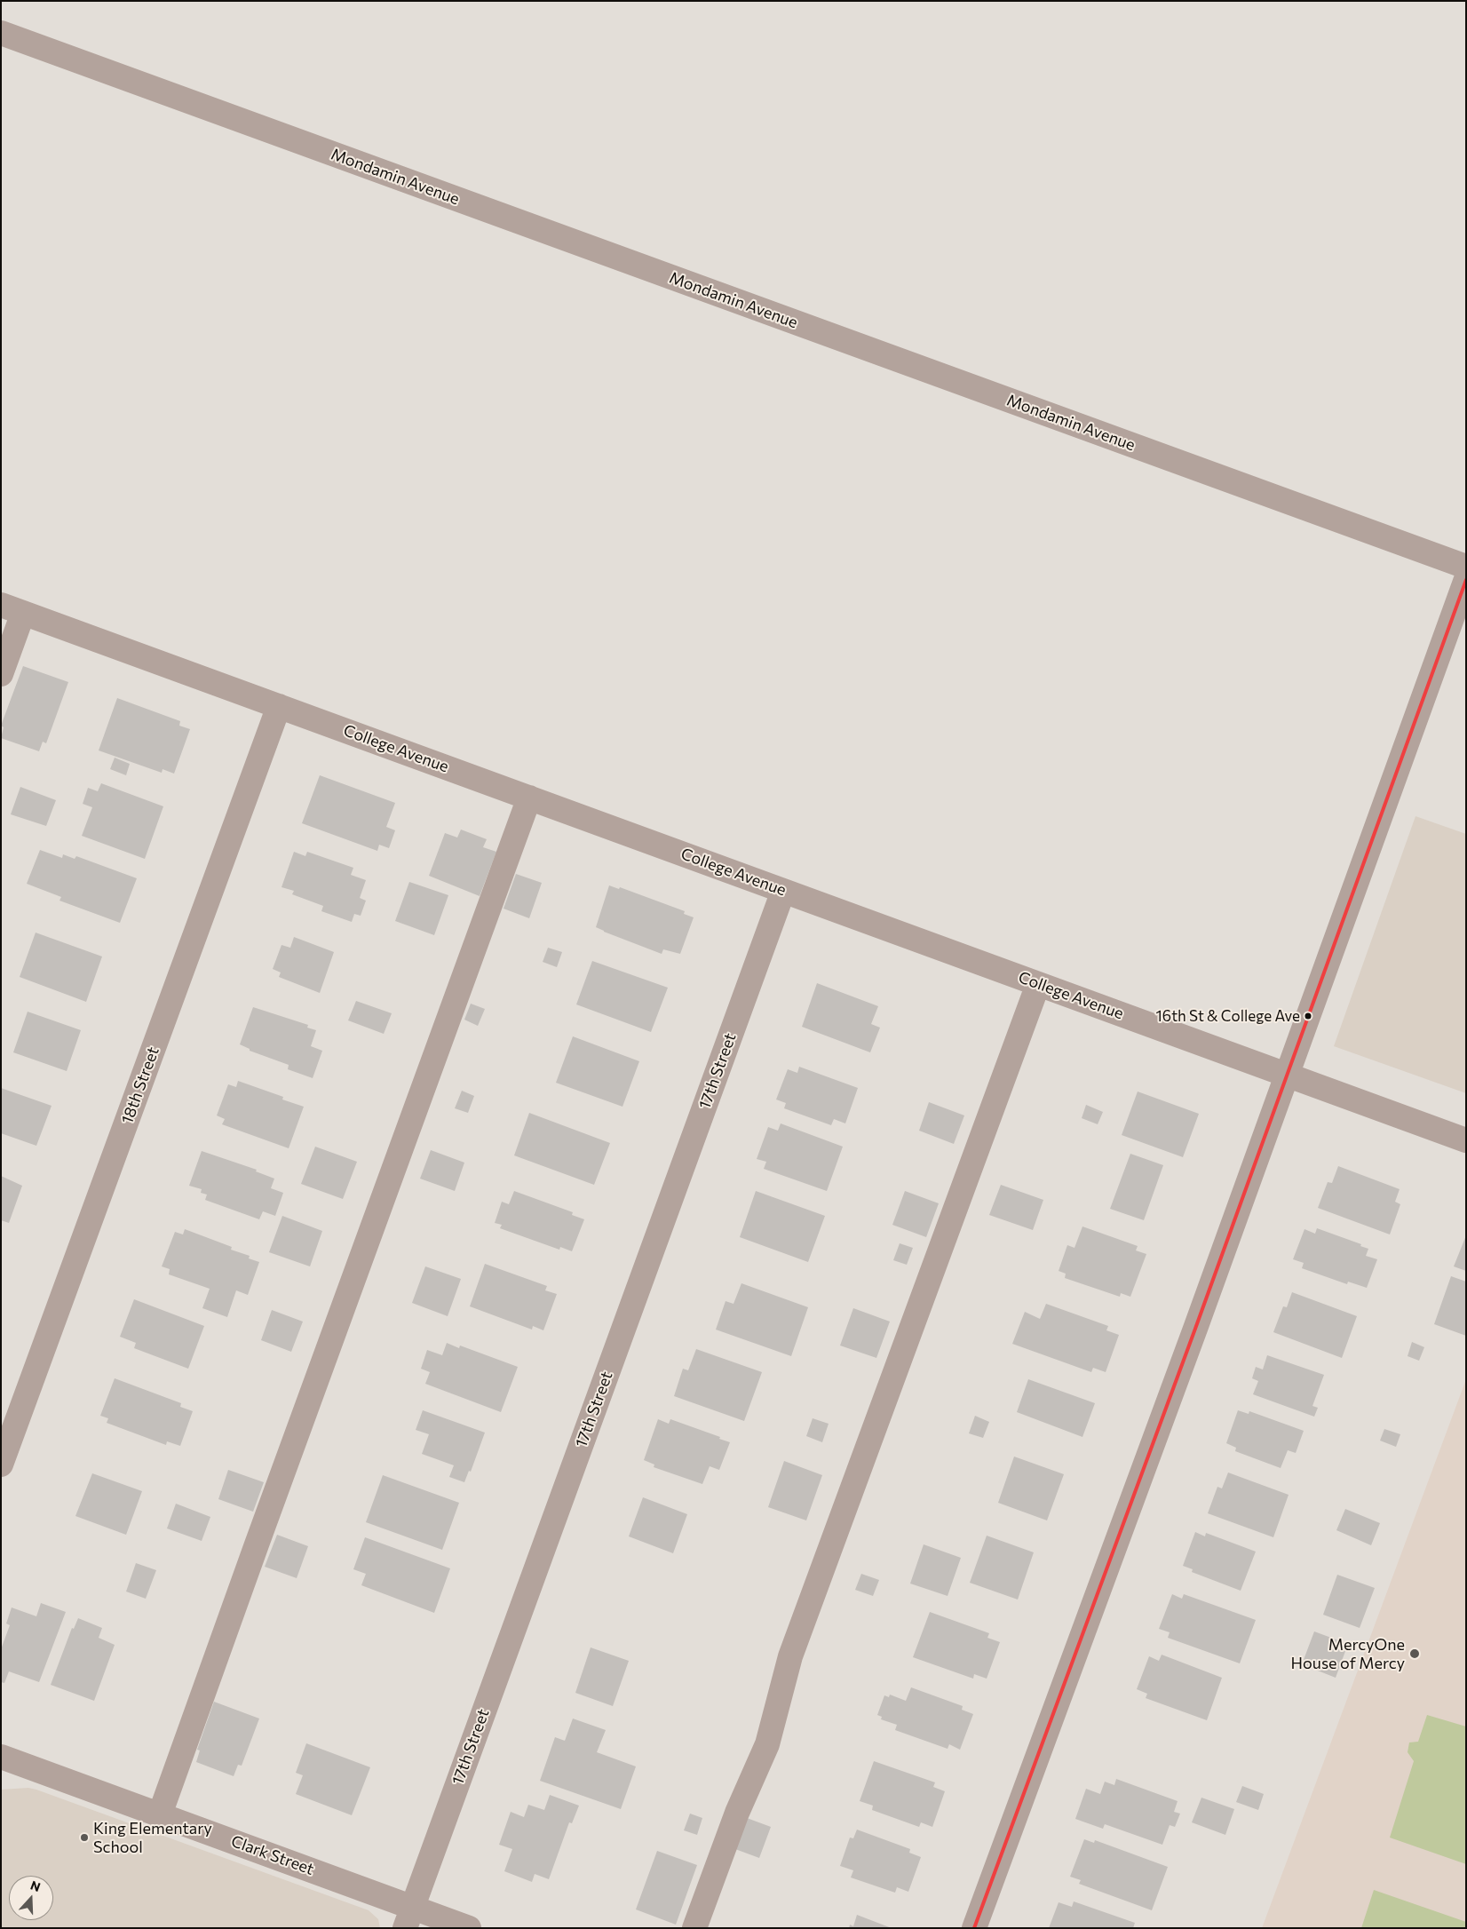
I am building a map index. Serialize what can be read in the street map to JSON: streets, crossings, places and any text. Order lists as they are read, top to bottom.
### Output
{
  "streets": {
    "street": [
      "Mondamin Avenue",
      "College Avenue",
      "17th Street",
      "18th Street",
      "Clark Street"
    ]
  },
  "crossings": [
    ["College Avenue", "17th Street"],
    ["College Avenue", "18th Street"],
    ["17th Street", "Clark Street"]
  ],
  "places": ["16th St & College Ave", "MercyOne House of Mercy", "King Elementary School"],
  "north": "top"
}
